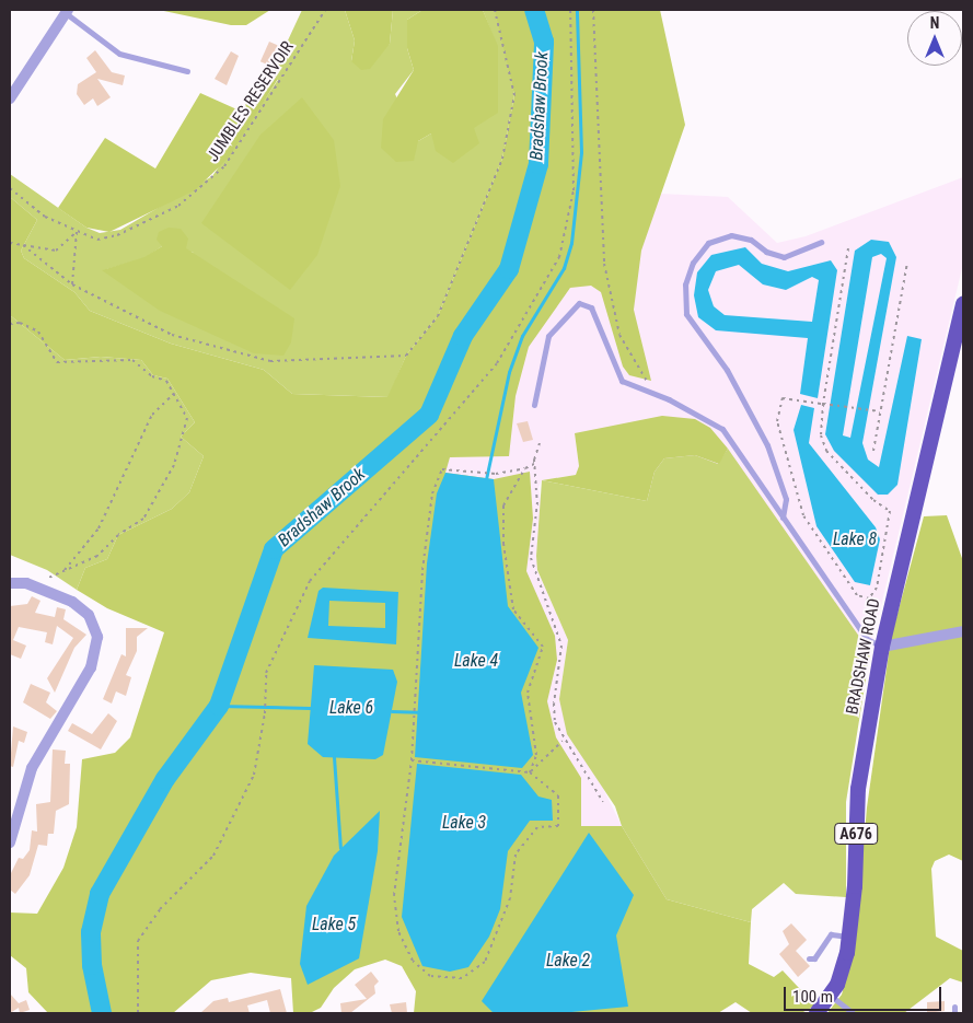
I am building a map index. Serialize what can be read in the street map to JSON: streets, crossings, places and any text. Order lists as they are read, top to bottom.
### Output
{
  "streets": {
    "main road": ["BRADSHAW ROAD", "A676"],
    "path": ["JUMBLES RESERVOIR"]
  },
  "water": [
    "Bradshaw Brook",
    "Lake 8",
    "Lake 4",
    "Lake 6",
    "Lake 3",
    "Lake 5",
    "Lake 2"
  ],
  "scale_bar": "100 m",
  "north": "top"
}
